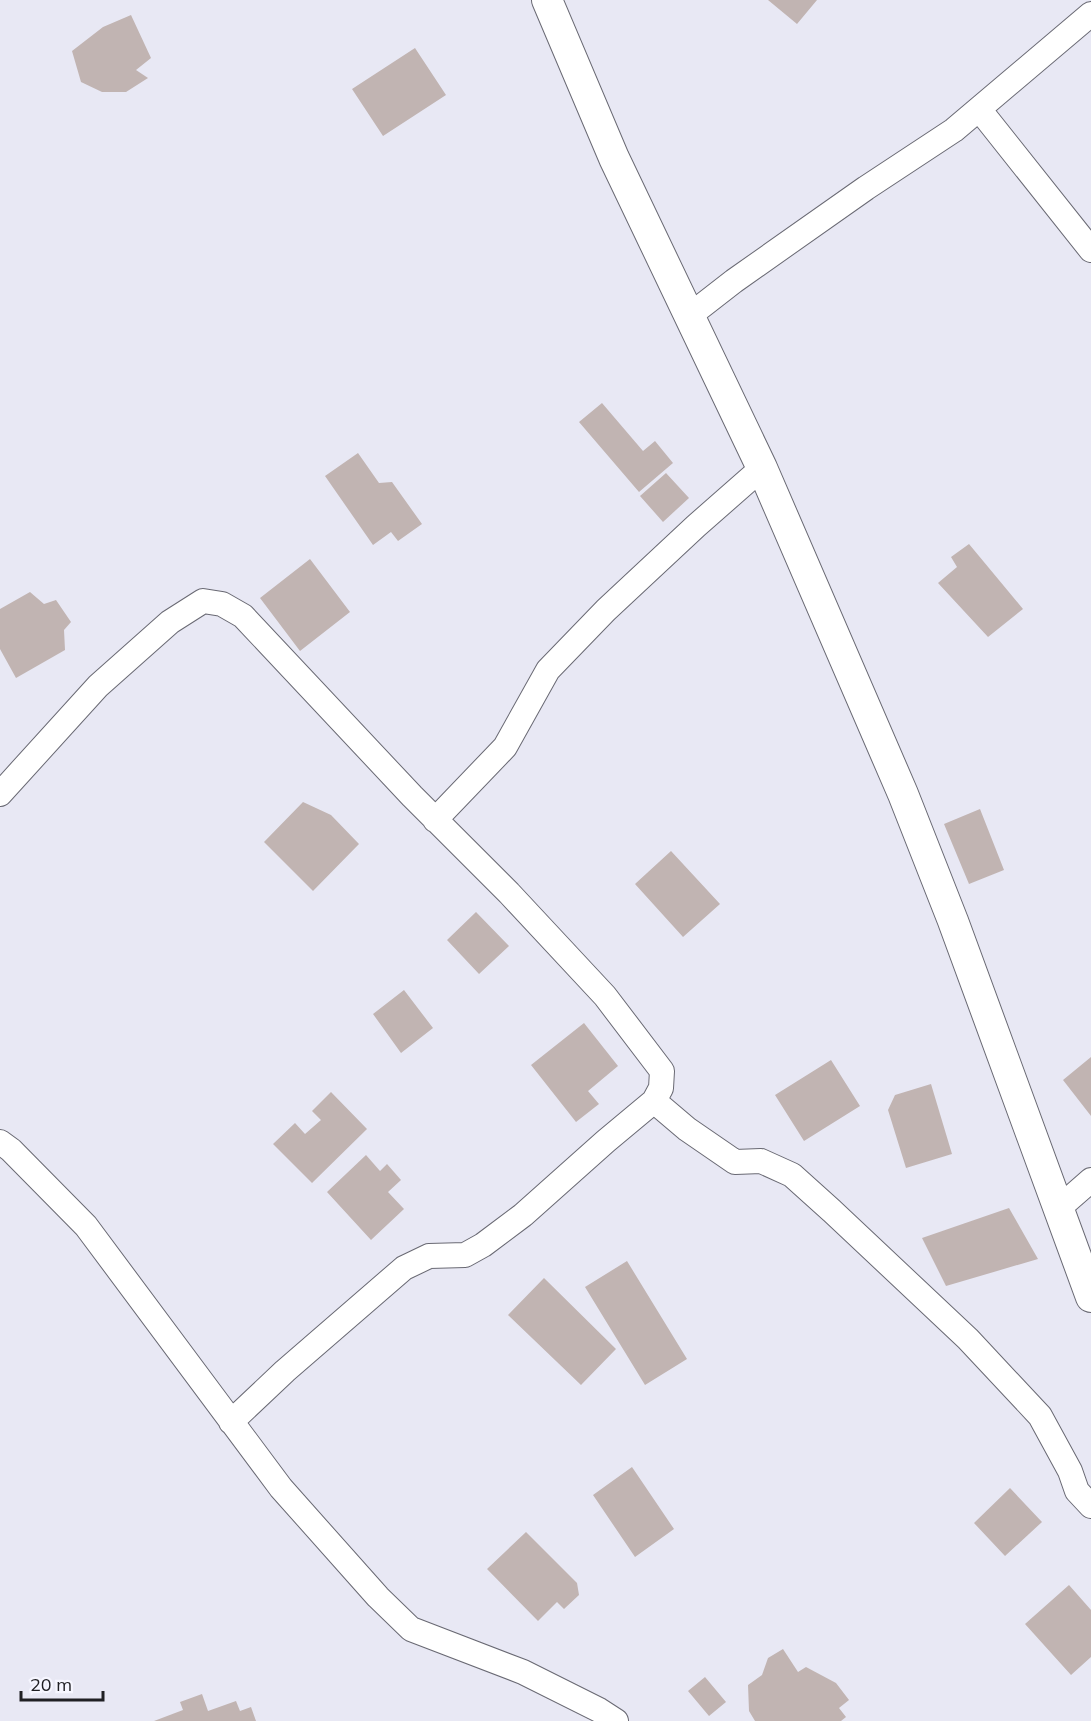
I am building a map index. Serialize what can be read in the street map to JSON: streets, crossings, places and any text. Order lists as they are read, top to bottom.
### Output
{
  "scale_bar": "20 m"
}
